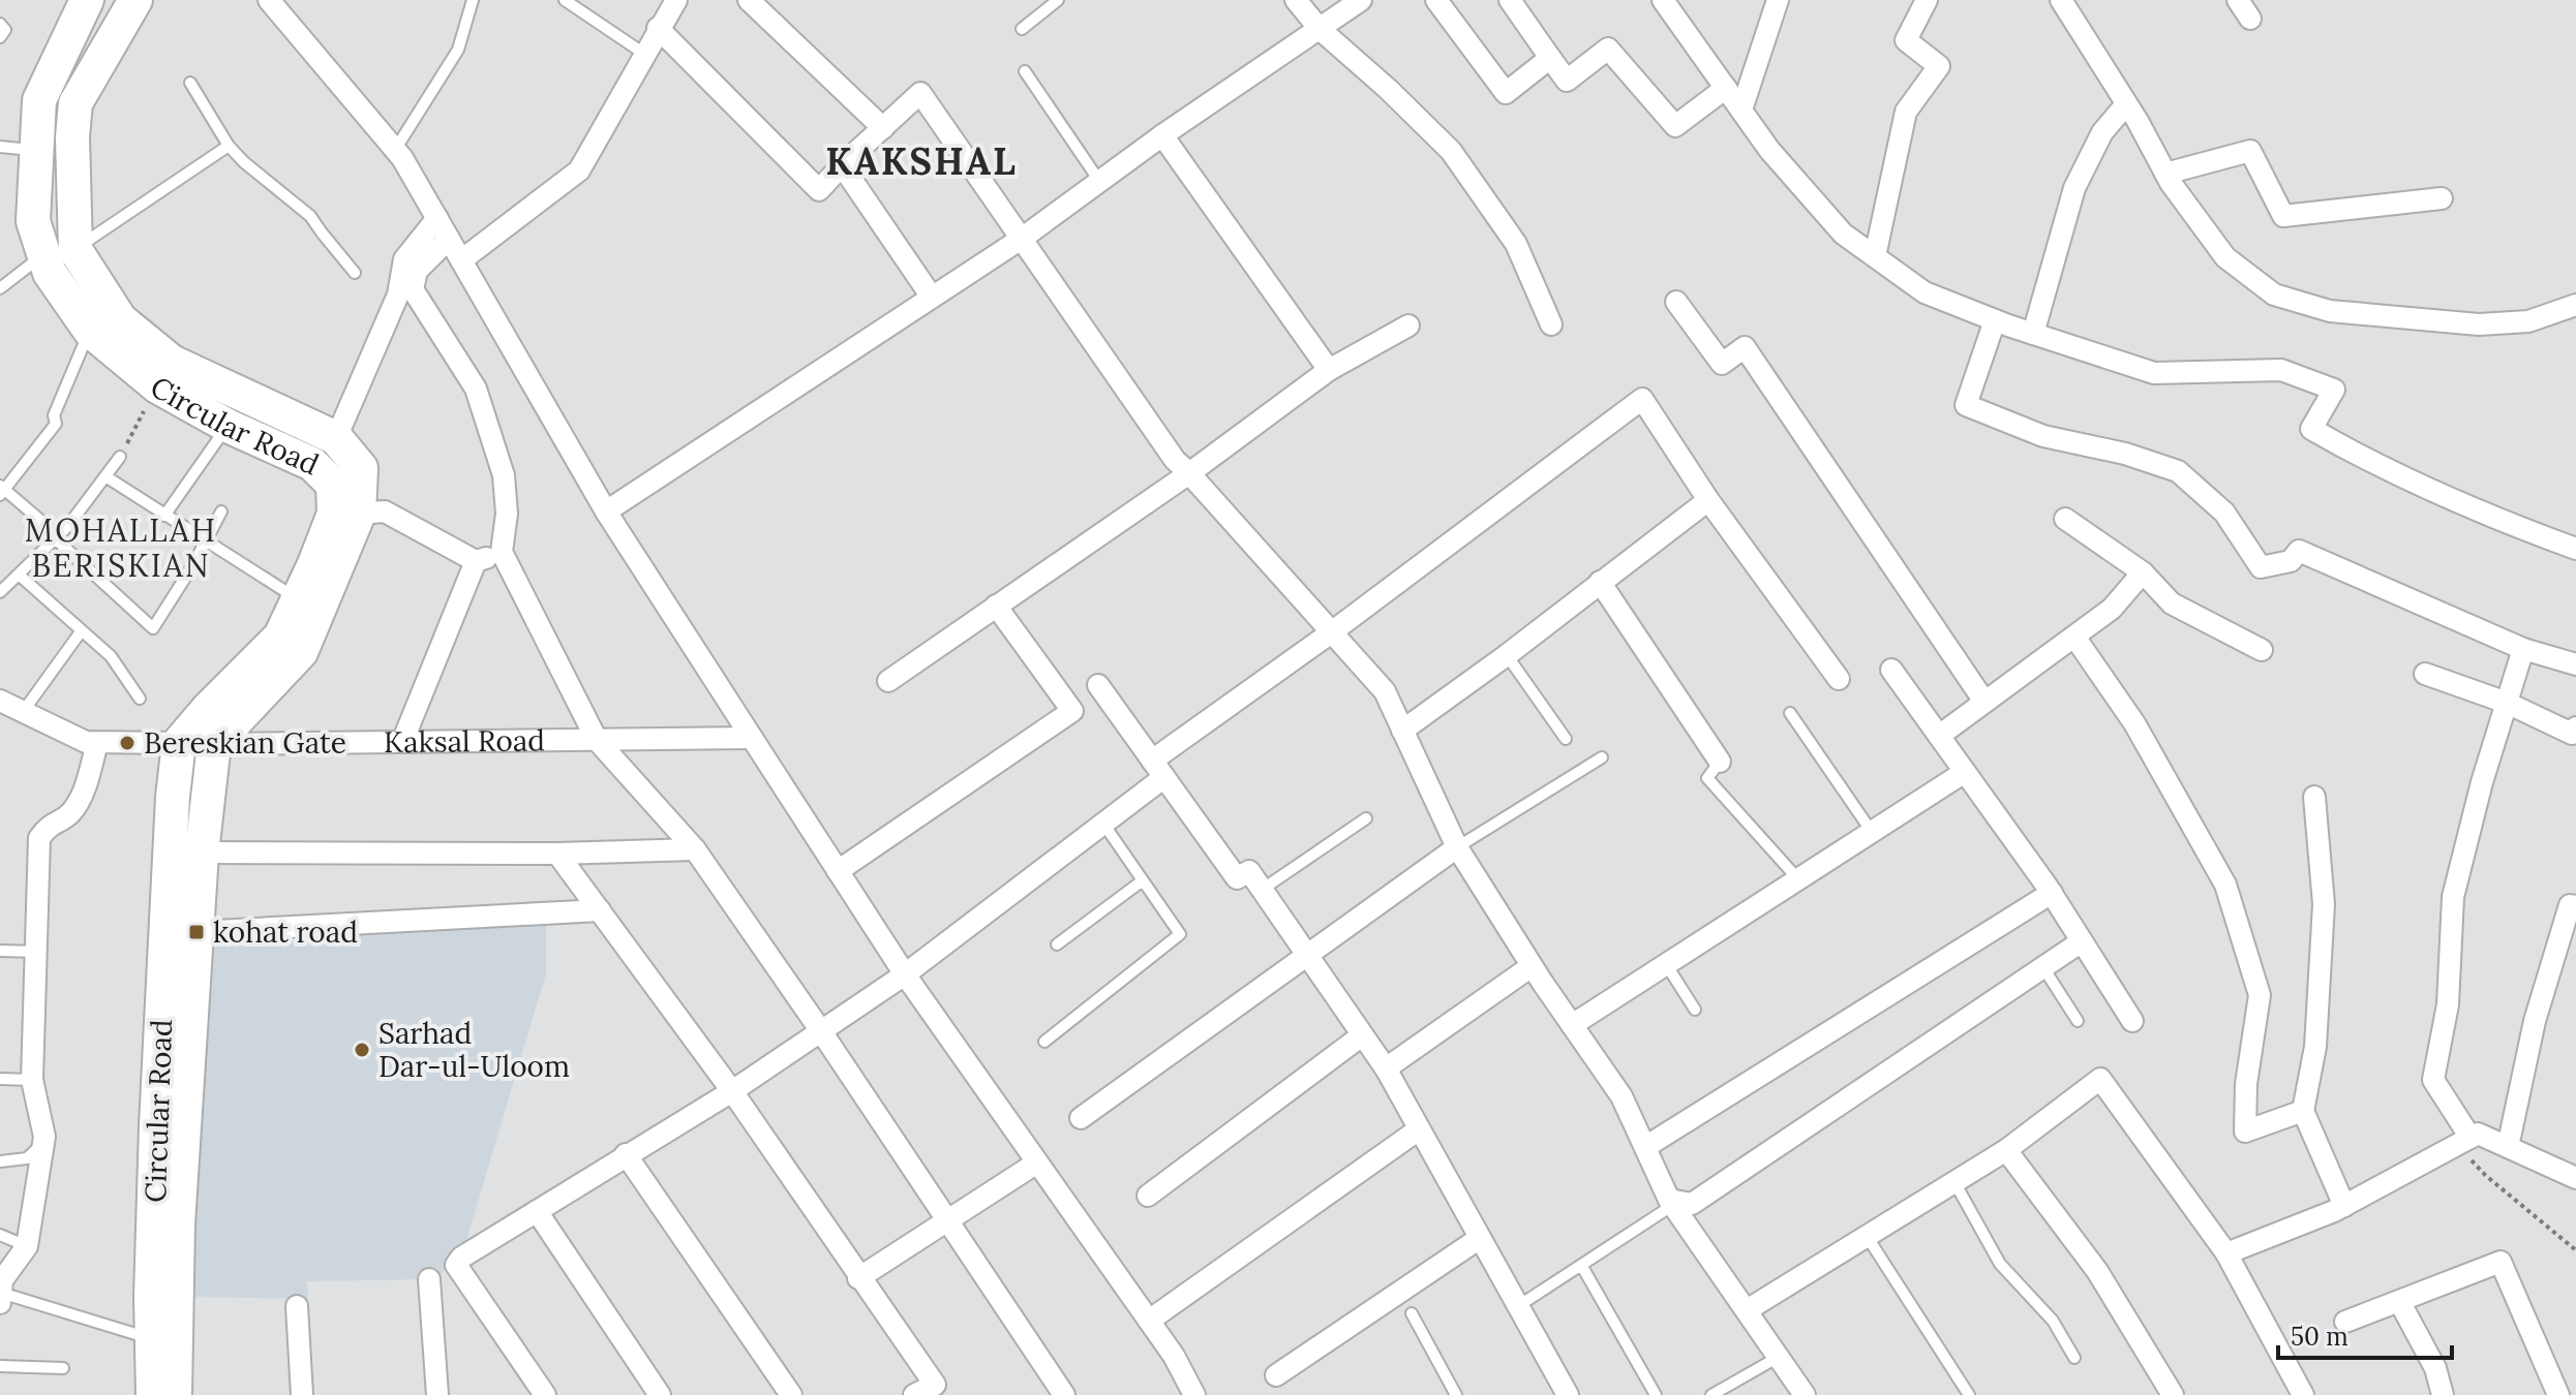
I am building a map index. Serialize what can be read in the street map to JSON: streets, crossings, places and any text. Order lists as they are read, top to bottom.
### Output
{
  "streets": {
    "main road": ["Circular Road", "Kaksal Road"]
  },
  "crossings": [
    ["Circular Road", "Kaksal Road"]
  ],
  "districts": ["KAKSHAL", "MOHALLAH BERISKIAN"],
  "places": {
    "other": ["Bereskian Gate", "Sarhad Dar-ul-Uloom"],
    "transit": ["kohat road"]
  },
  "scale_bar": "50 m"
}
